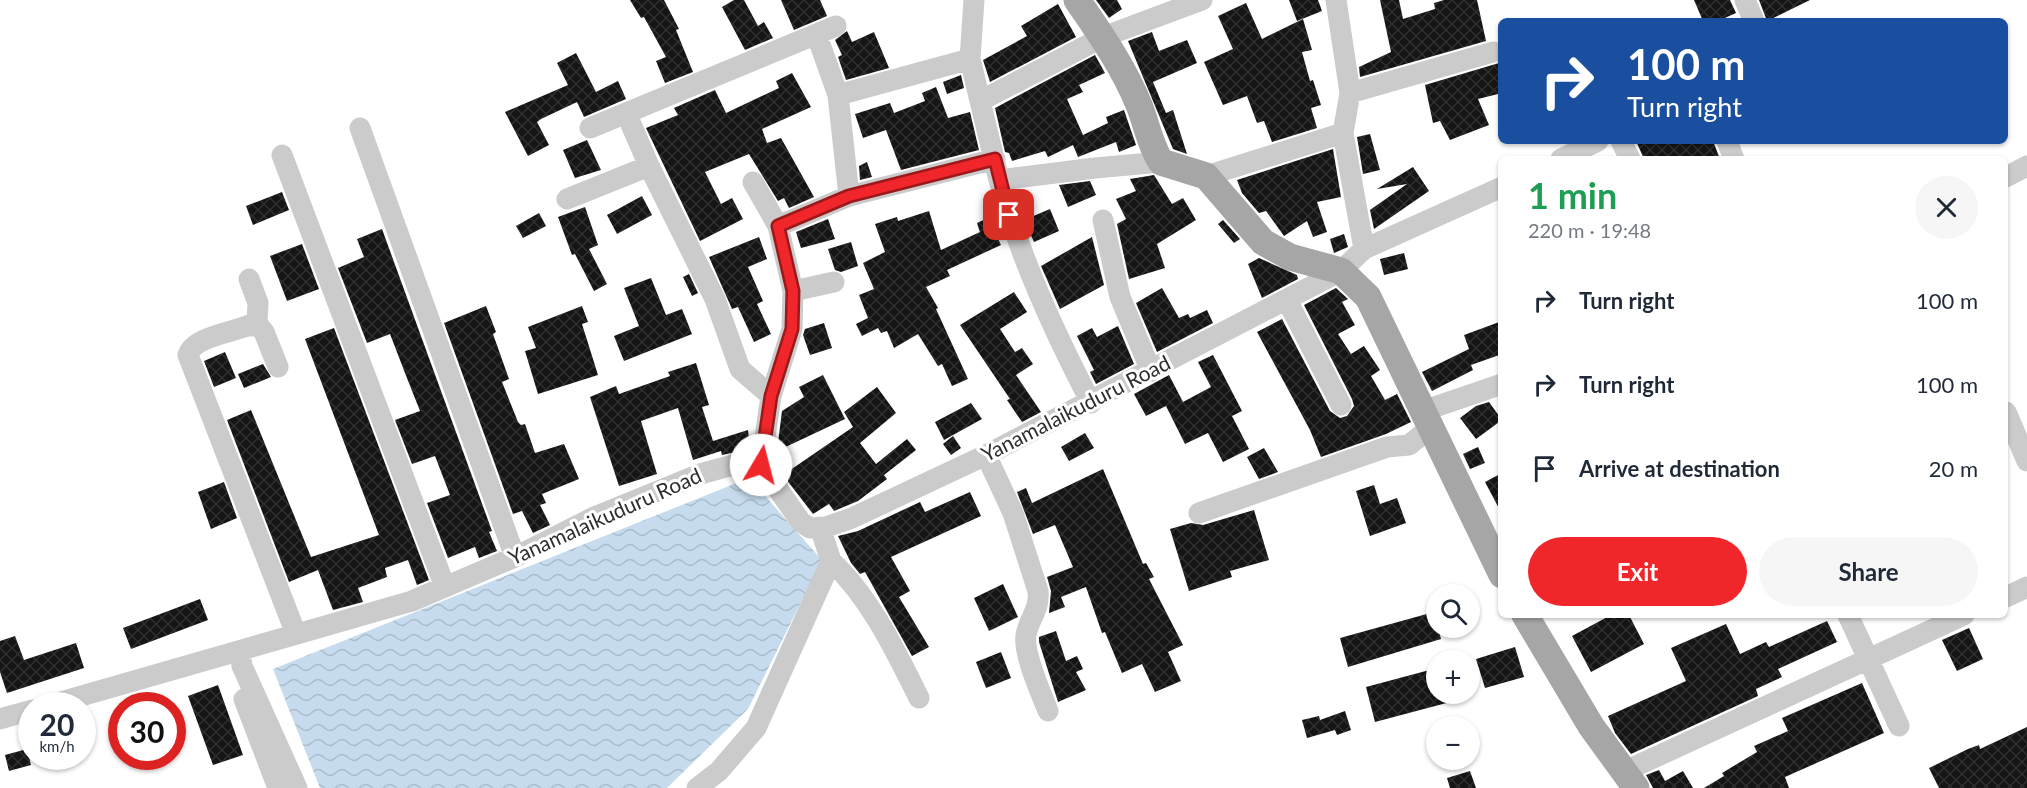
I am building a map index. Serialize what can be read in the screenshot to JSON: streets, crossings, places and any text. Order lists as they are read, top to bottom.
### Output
{
  "streets": {
    "street": ["Yanamalaikuduru Road"]
  },
  "page": {
    "turn": ["100 m", "Turn right"],
    "heading": ["1 min", "220 m · 19:48"],
    "list": [
      {
        "name": "Turn right",
        "value": "100 m"
      },
      {
        "name": "Turn right",
        "value": "100 m"
      },
      {
        "name": "Arrive at destination",
        "value": "20 m"
      }
    ],
    "buttons": ["Exit", "Share"],
    "map_buttons": ["+", "−"],
    "speed": "20 km/h",
    "limit": "30"
  }
}
